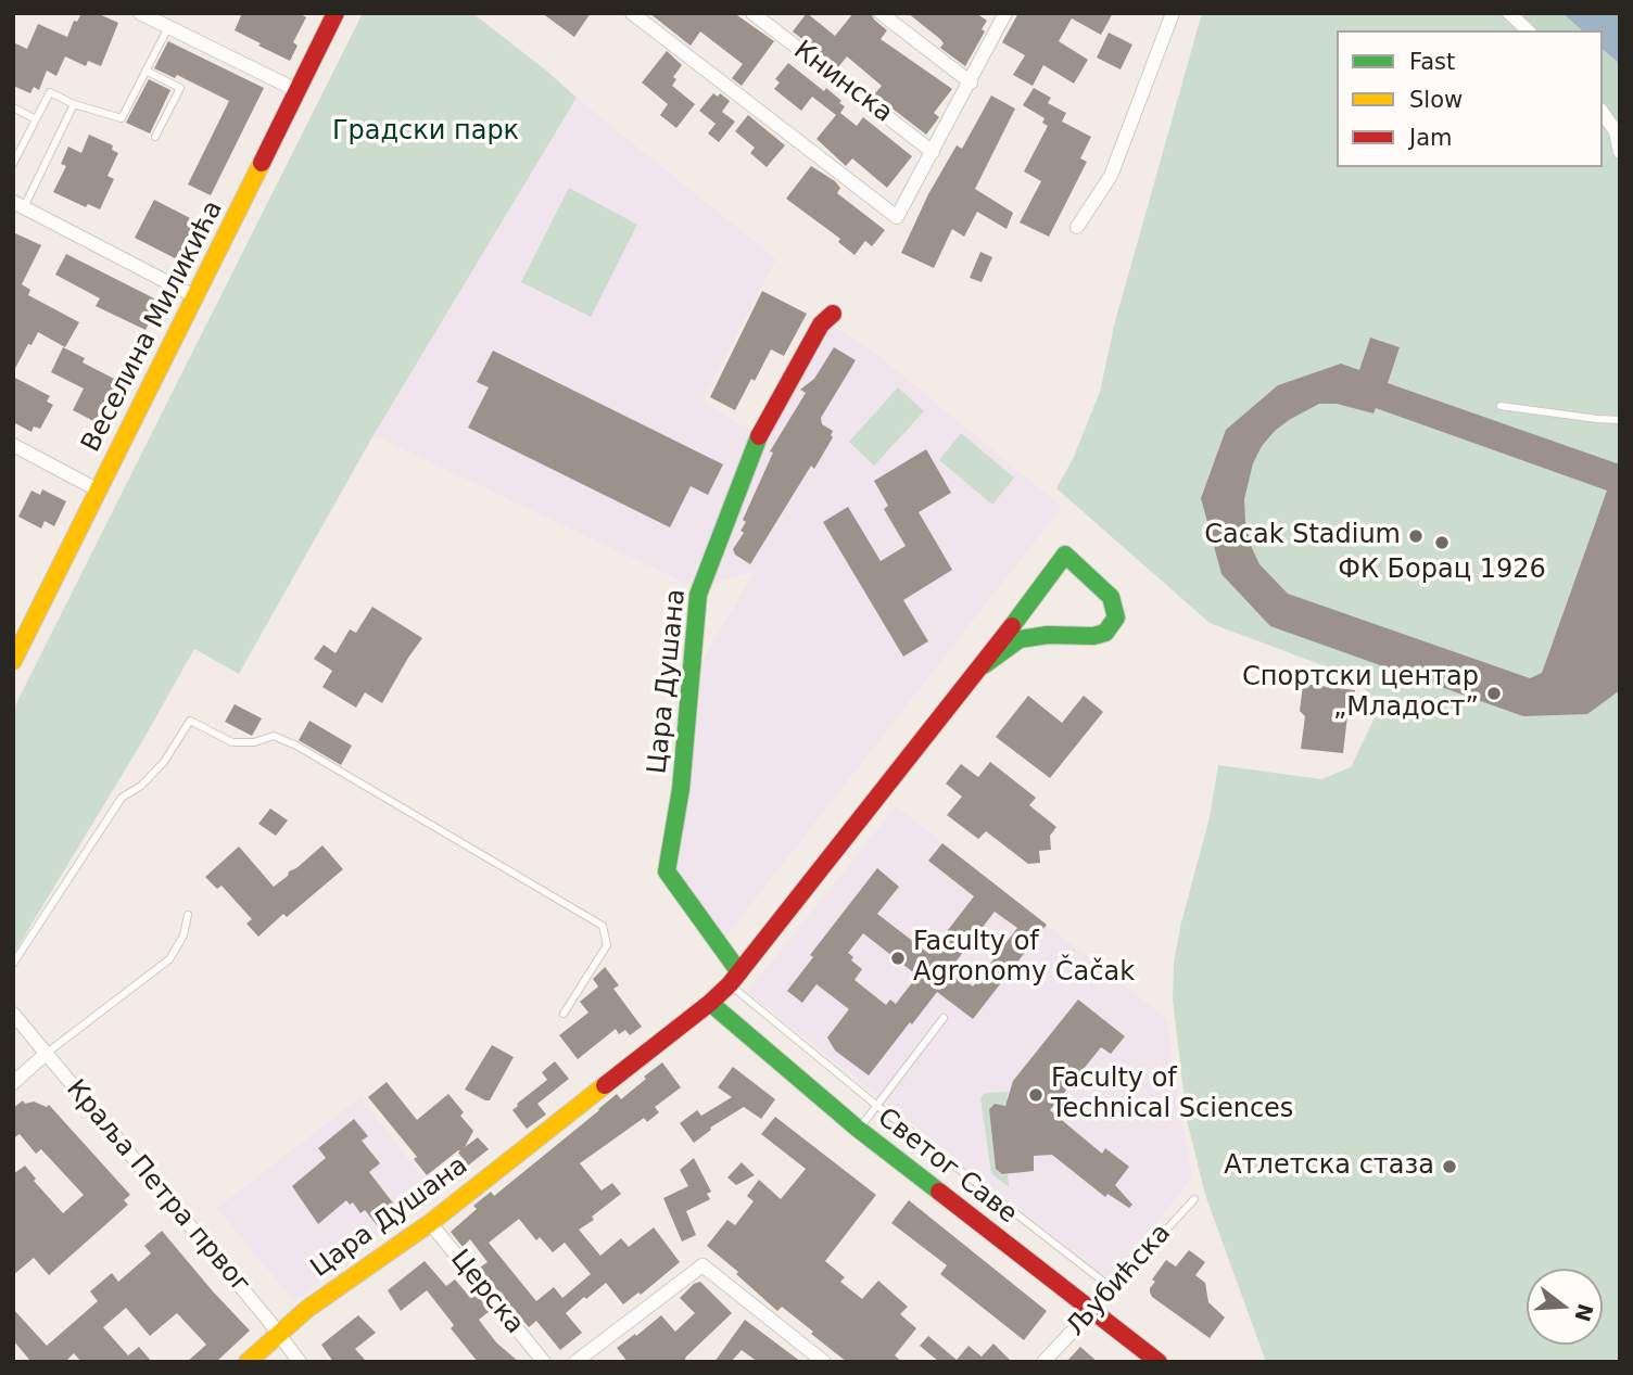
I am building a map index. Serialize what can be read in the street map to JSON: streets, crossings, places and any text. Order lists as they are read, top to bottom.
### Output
{
  "streets": {
    "street": [
      "Книнска",
      "Веселина Миликића",
      "Цара Душана",
      "Светог Саве",
      "Краља Петра првог",
      "Љубићска",
      "Церска"
    ]
  },
  "crossings": [
    ["Цара Душана", "Светог Саве"],
    ["Цара Душана", "Краља Петра првог"],
    ["Цара Душана", "Церска"],
    ["Светог Саве", "Љубићска"]
  ],
  "parks": ["Градски парк"],
  "places": [
    "Cacak Stadium",
    "ФК Борац 1926",
    "Спортски центар „Младост”",
    "Faculty of Agronomy Čačak",
    "Faculty of Technical Sciences",
    "Атлетска стаза"
  ],
  "legend": ["Fast", "Slow", "Jam"],
  "north": "right"
}
